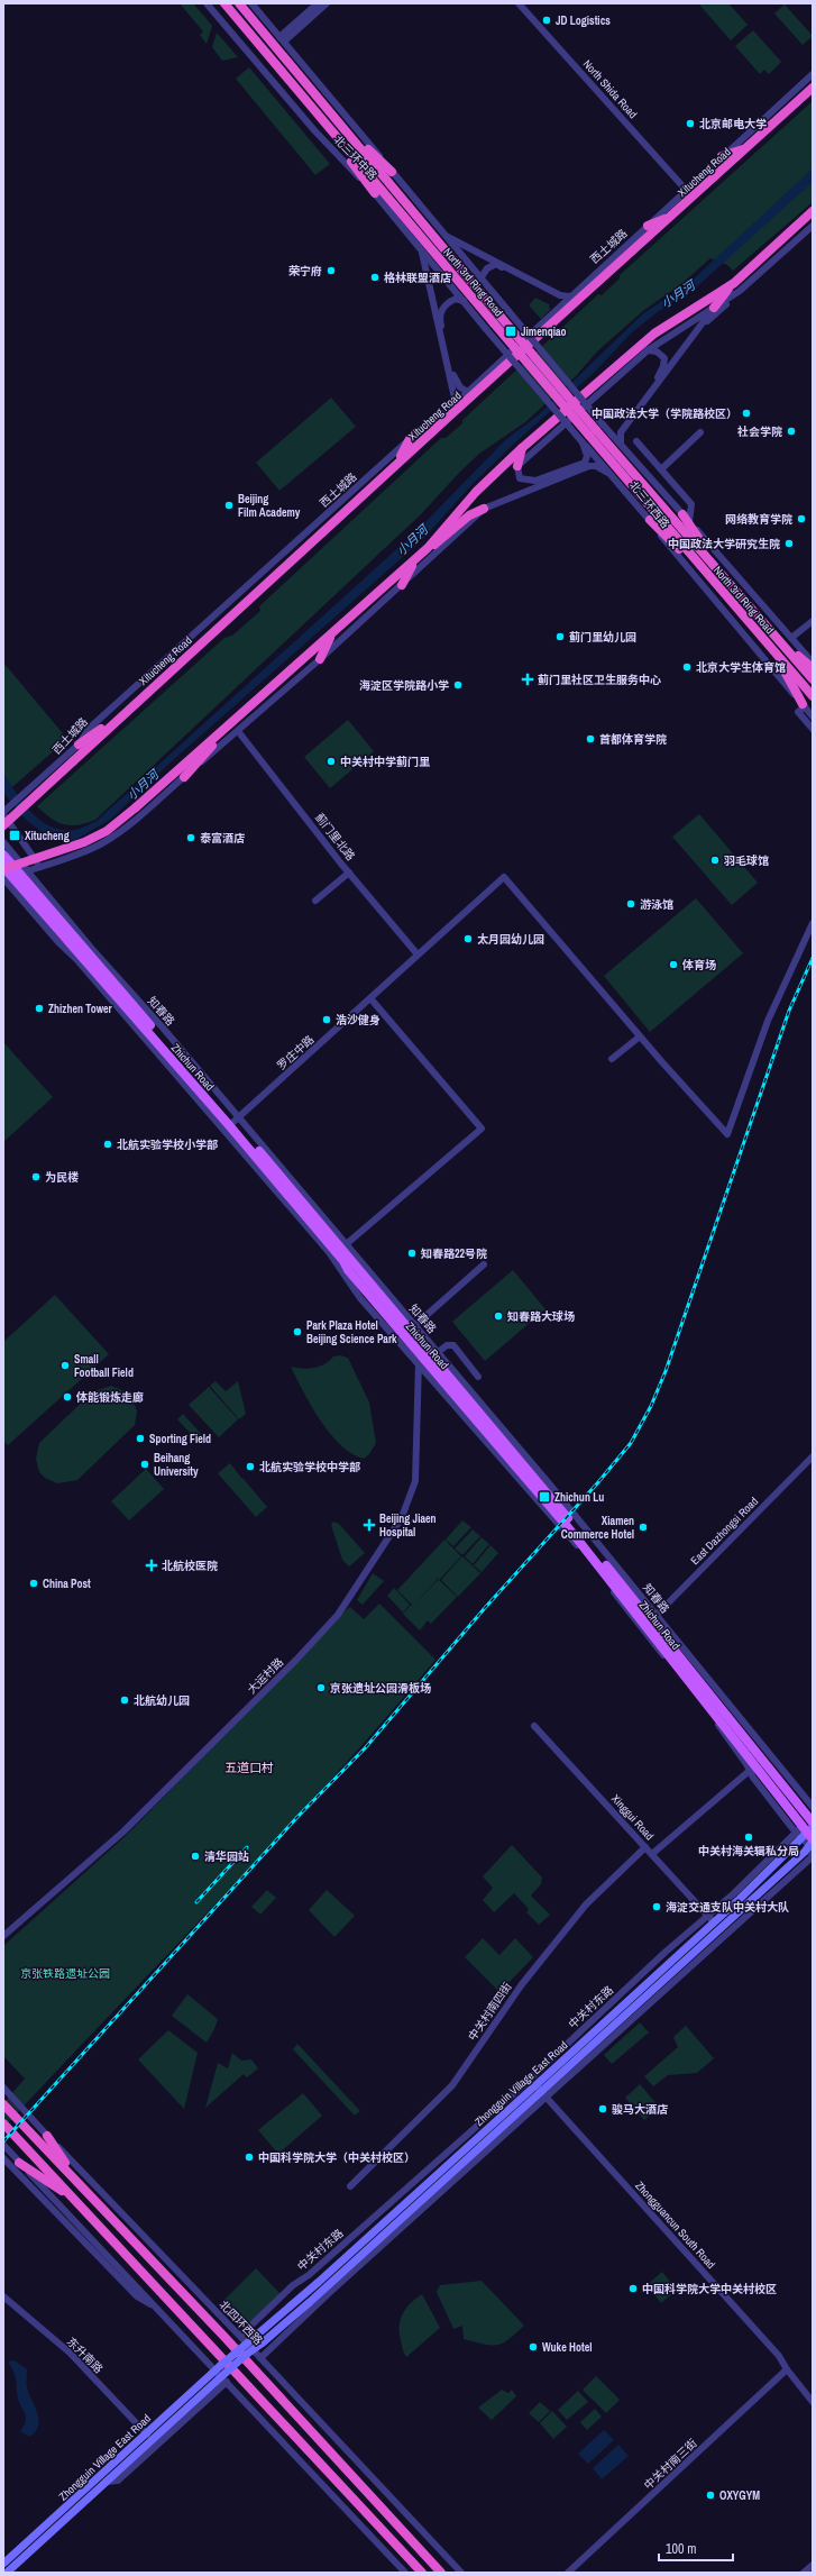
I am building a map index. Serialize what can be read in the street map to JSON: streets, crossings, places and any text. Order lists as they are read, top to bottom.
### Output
{
  "streets": {
    "highway": ["Xitucheng Road", "North 3rd Ring Road", "北四环西路"],
    "main road": ["Zhichun Road", "Zhongguin Village East Road"],
    "street": [
      "North Shida Road",
      "北三环中路",
      "西土城路",
      "北三环西路",
      "蓟门里北路",
      "知春路",
      "罗庄中路",
      "East Dazhongsi Road",
      "大运村路",
      "Xinggui Road",
      "中关村东路",
      "中关村南四街",
      "Zhongguancun South Road",
      "东升南路",
      "中关村南三街"
    ]
  },
  "crossings": [
    ["North Shida Road", "Xitucheng Road"],
    ["北三环中路", "North 3rd Ring Road"],
    ["北三环中路", "北三环西路"],
    ["Xitucheng Road", "西土城路"],
    ["North 3rd Ring Road", "北三环西路"],
    ["蓟门里北路", "罗庄中路"],
    ["知春路", "Zhichun Road"],
    ["知春路", "East Dazhongsi Road"],
    ["知春路", "大运村路"],
    ["罗庄中路", "Zhichun Road"],
    ["Zhichun Road", "East Dazhongsi Road"],
    ["Zhichun Road", "大运村路"],
    ["Zhichun Road", "中关村东路"],
    ["Zhichun Road", "Zhongguin Village East Road"],
    ["Xinggui Road", "中关村东路"],
    ["Xinggui Road", "中关村南四街"],
    ["Xinggui Road", "Zhongguin Village East Road"],
    ["中关村东路", "Zhongguin Village East Road"],
    ["中关村东路", "北四环西路"],
    ["Zhongguin Village East Road", "Zhongguancun South Road"],
    ["Zhongguin Village East Road", "北四环西路"],
    ["Zhongguin Village East Road", "东升南路"],
    ["Zhongguancun South Road", "中关村南三街"]
  ],
  "districts": ["五道口村"],
  "water": ["小月河"],
  "parks": ["京张铁路遗址公园"],
  "places": {
    "other": [
      "JD Logistics",
      "北京邮电大学",
      "荣宁府",
      "格林联盟酒店",
      "中国政法大学（学院路校区）",
      "社会学院",
      "Beijing Film Academy",
      "网络教育学院",
      "中国政法大学研究生院",
      "蓟门里幼儿园",
      "北京大学生体育馆",
      "海淀区学院路小学",
      "首都体育学院",
      "中关村中学蓟门里",
      "泰富酒店",
      "羽毛球馆",
      "游泳馆",
      "太月园幼儿园",
      "体育场",
      "Zhizhen Tower",
      "浩沙健身",
      "北航实验学校小学部",
      "为民楼",
      "知春路22号院",
      "知春路大球场",
      "Park Plaza Hotel Beijing Science Park",
      "Small Football Field",
      "体能锻炼走廊",
      "Sporting Field",
      "Beihang University",
      "北航实验学校中学部",
      "Xiamen Commerce Hotel",
      "China Post",
      "京张遗址公园滑板场",
      "北航幼儿园",
      "中关村海关辑私分局",
      "清华园站",
      "海淀交通支队中关村大队",
      "骏马大酒店",
      "中国科学院大学（中关村校区）",
      "中国科学院大学中关村校区",
      "Wuke Hotel",
      "OXYGYM"
    ],
    "transit": ["Jimenqiao", "Xitucheng", "Zhichun Lu"],
    "health": ["蓟门里社区卫生服务中心", "Beijing Jiaen Hospital", "北航校医院"]
  },
  "scale_bar": "100 m"
}
